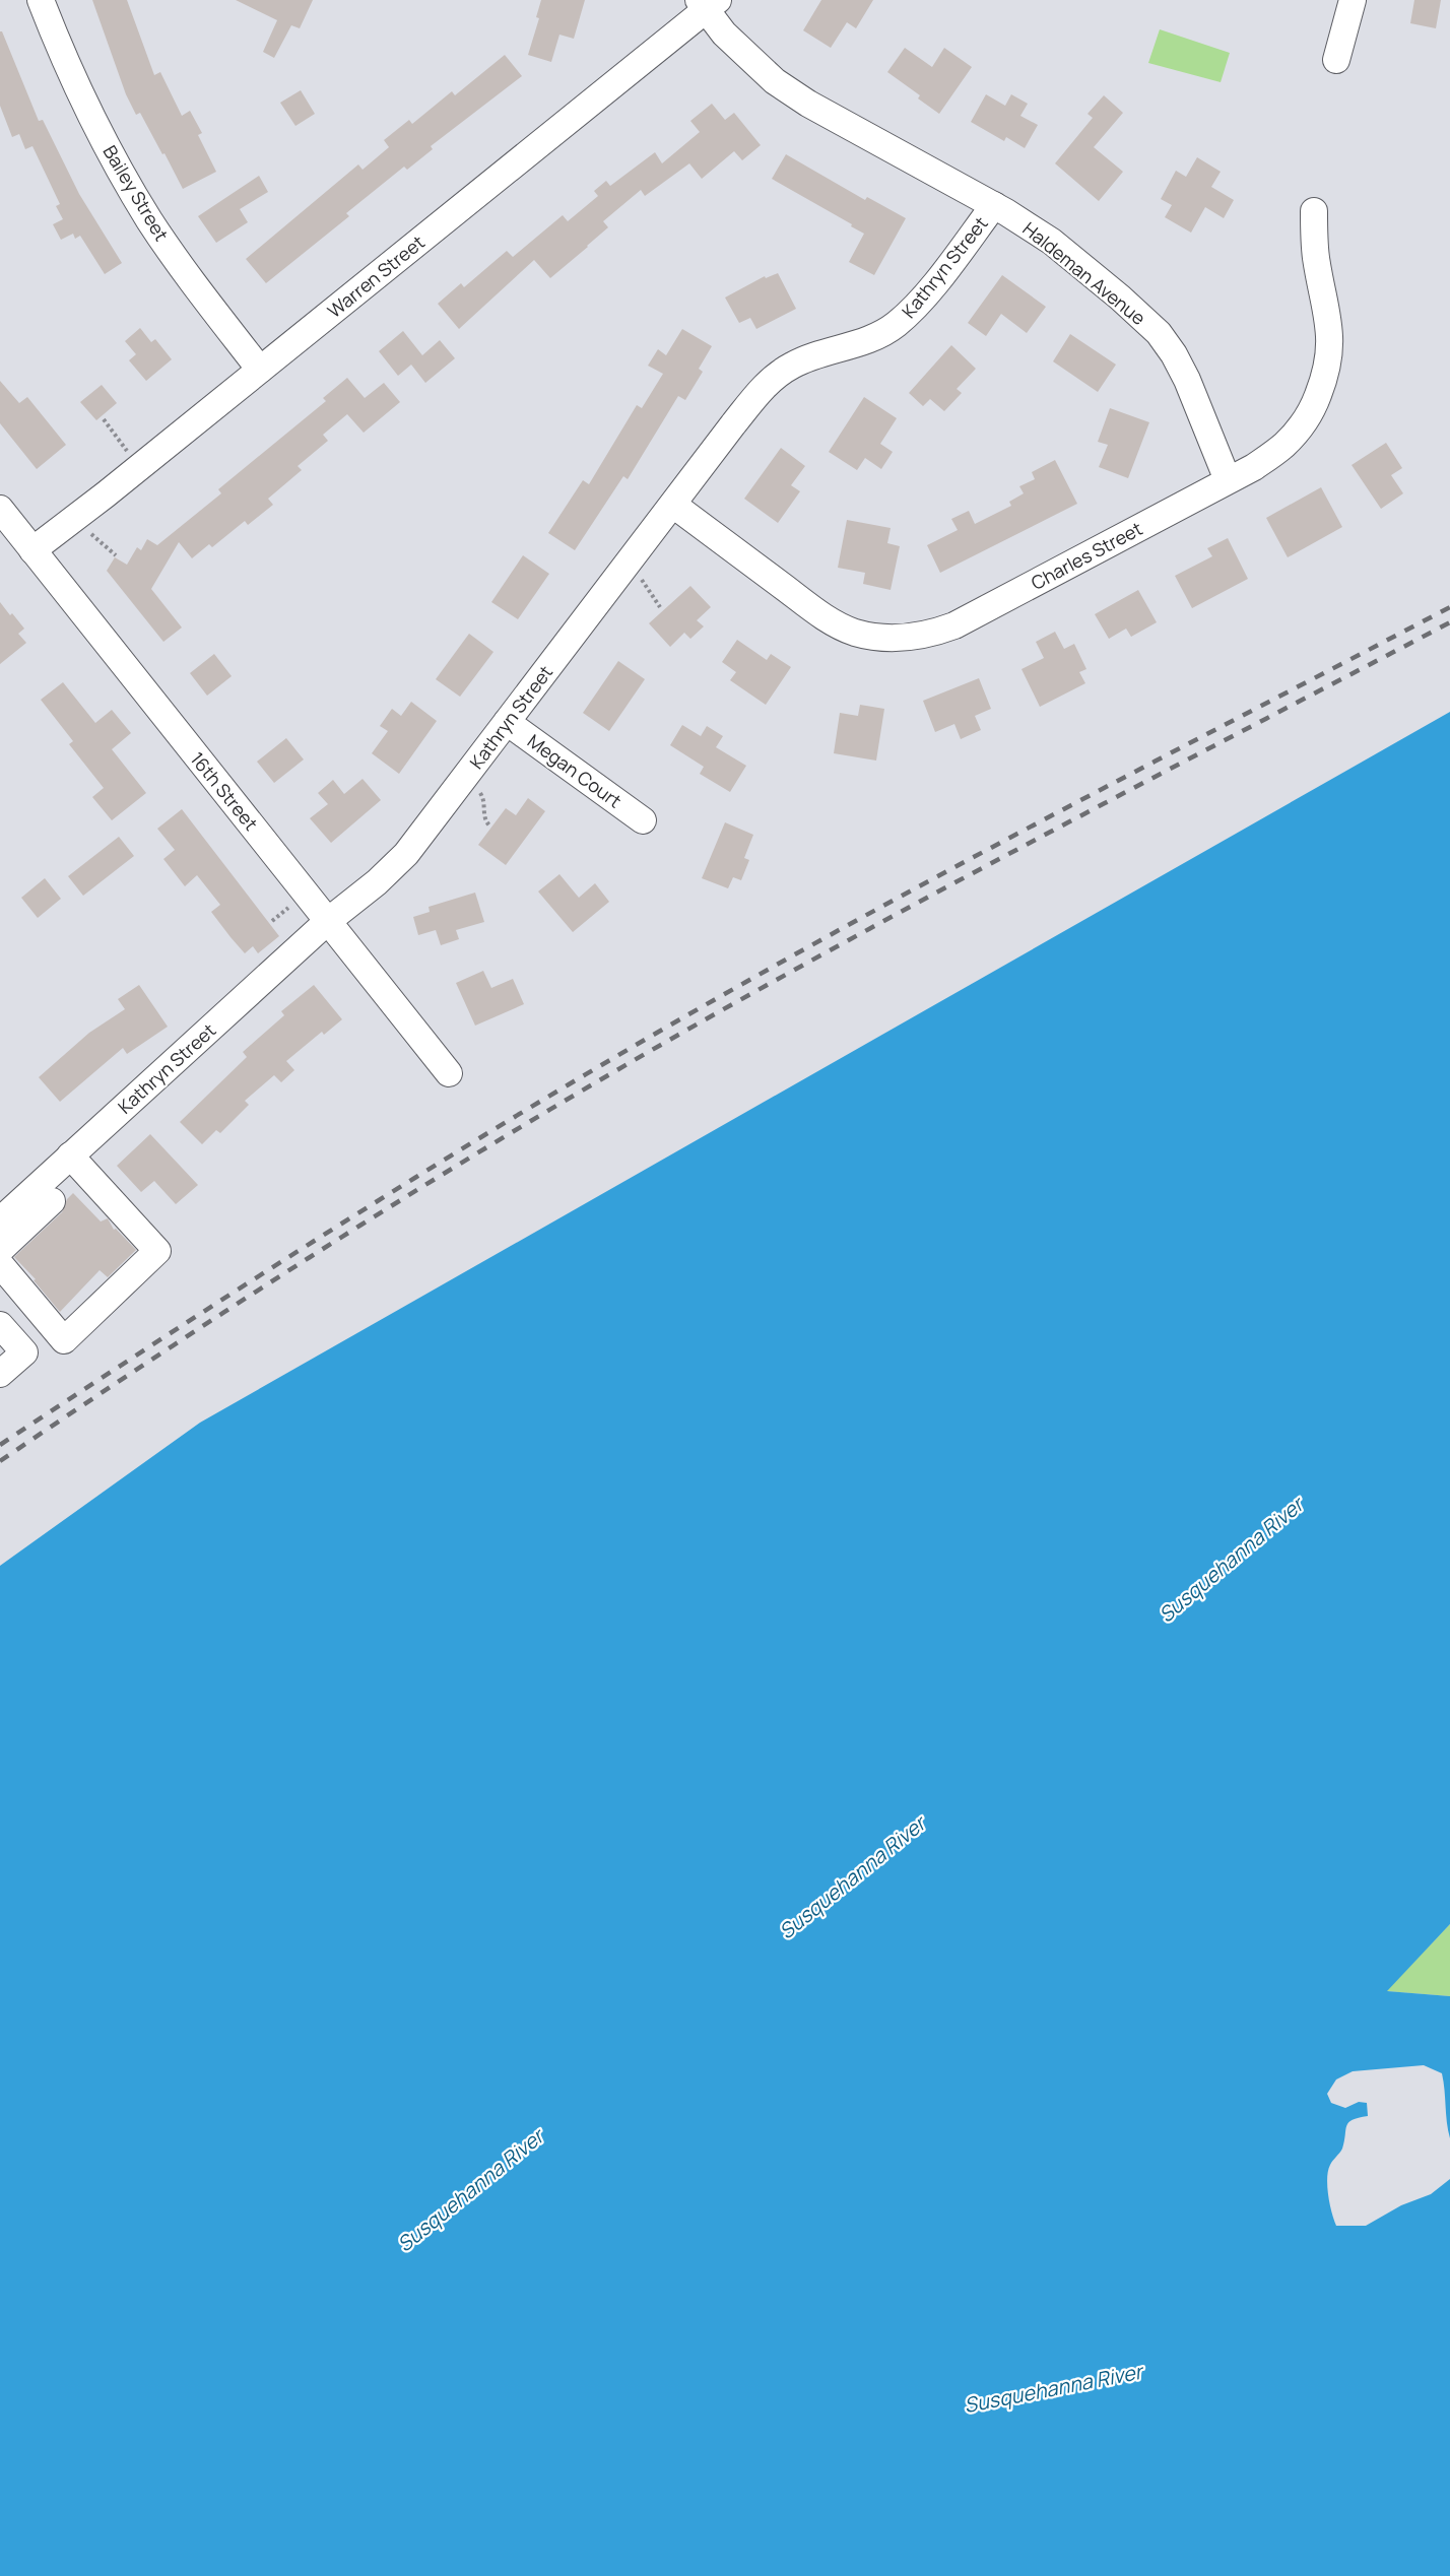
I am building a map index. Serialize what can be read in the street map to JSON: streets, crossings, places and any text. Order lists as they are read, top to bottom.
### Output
{
  "streets": {
    "street": [
      "Bailey Street",
      "Kathryn Street",
      "Haldeman Avenue",
      "Warren Street",
      "Charles Street",
      "Megan Court",
      "16th Street"
    ]
  },
  "crossings": [
    ["Bailey Street", "Warren Street"],
    ["Kathryn Street", "Haldeman Avenue"],
    ["Kathryn Street", "Charles Street"],
    ["Kathryn Street", "Megan Court"],
    ["Kathryn Street", "16th Street"],
    ["Haldeman Avenue", "Warren Street"],
    ["Haldeman Avenue", "Charles Street"],
    ["Warren Street", "16th Street"]
  ],
  "water": ["Susquehanna River"]
}
